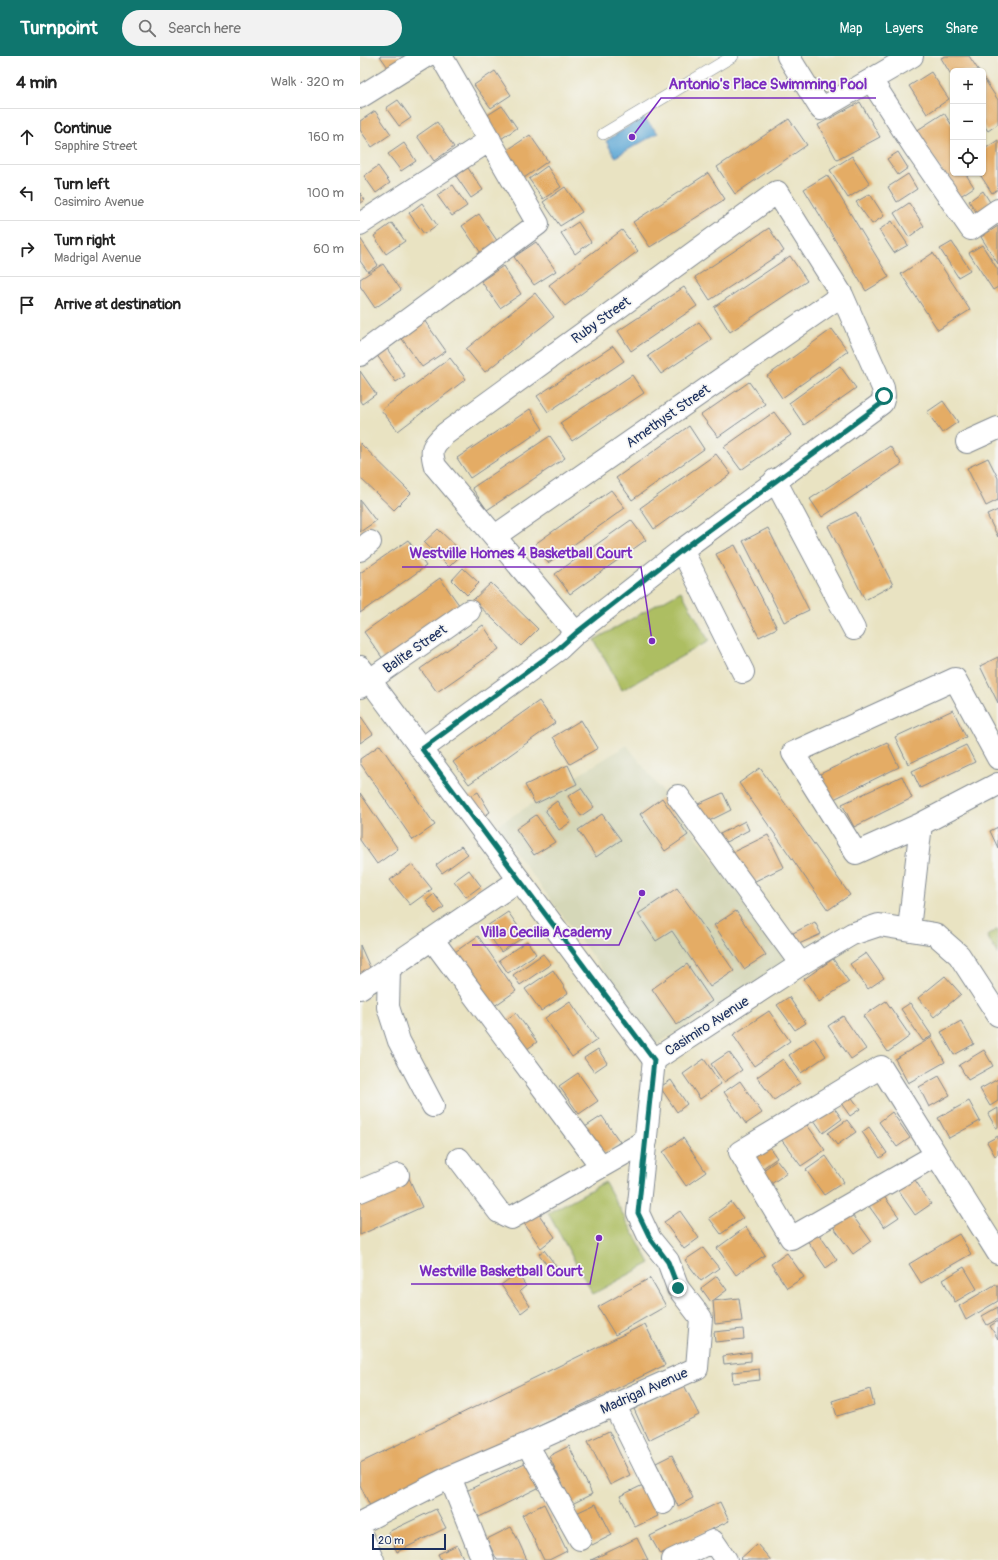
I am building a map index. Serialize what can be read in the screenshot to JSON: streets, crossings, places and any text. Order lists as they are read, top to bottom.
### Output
{
  "streets": {
    "street": [
      "Ruby Street",
      "Amethyst Street",
      "Balite Street",
      "Casimiro Avenue",
      "Madrigal Avenue"
    ]
  },
  "crossings": [
    ["Ruby Street", "Amethyst Street"],
    ["Balite Street", "Casimiro Avenue"],
    ["Casimiro Avenue", "Madrigal Avenue"]
  ],
  "places": [
    "Antonio's Place Swimming Pool",
    "Westville Homes 4 Basketball Court",
    "Villa Cecilia Academy",
    "Westville Basketball Court"
  ],
  "scale_bar": "20 m",
  "page": {
    "header": "Turnpoint",
    "search": "Search here",
    "nav": ["Map", "Layers", "Share"],
    "heading": ["4 min", "Walk · 320 m"],
    "map_buttons": ["+", "−"],
    "list": [
      ["Continue", "Sapphire Street", "160 m"],
      ["Turn left", "Casimiro Avenue", "100 m"],
      ["Turn right", "Madrigal Avenue", "60 m"],
      "Arrive at destination"
    ],
    "scale": "20 m"
  }
}
